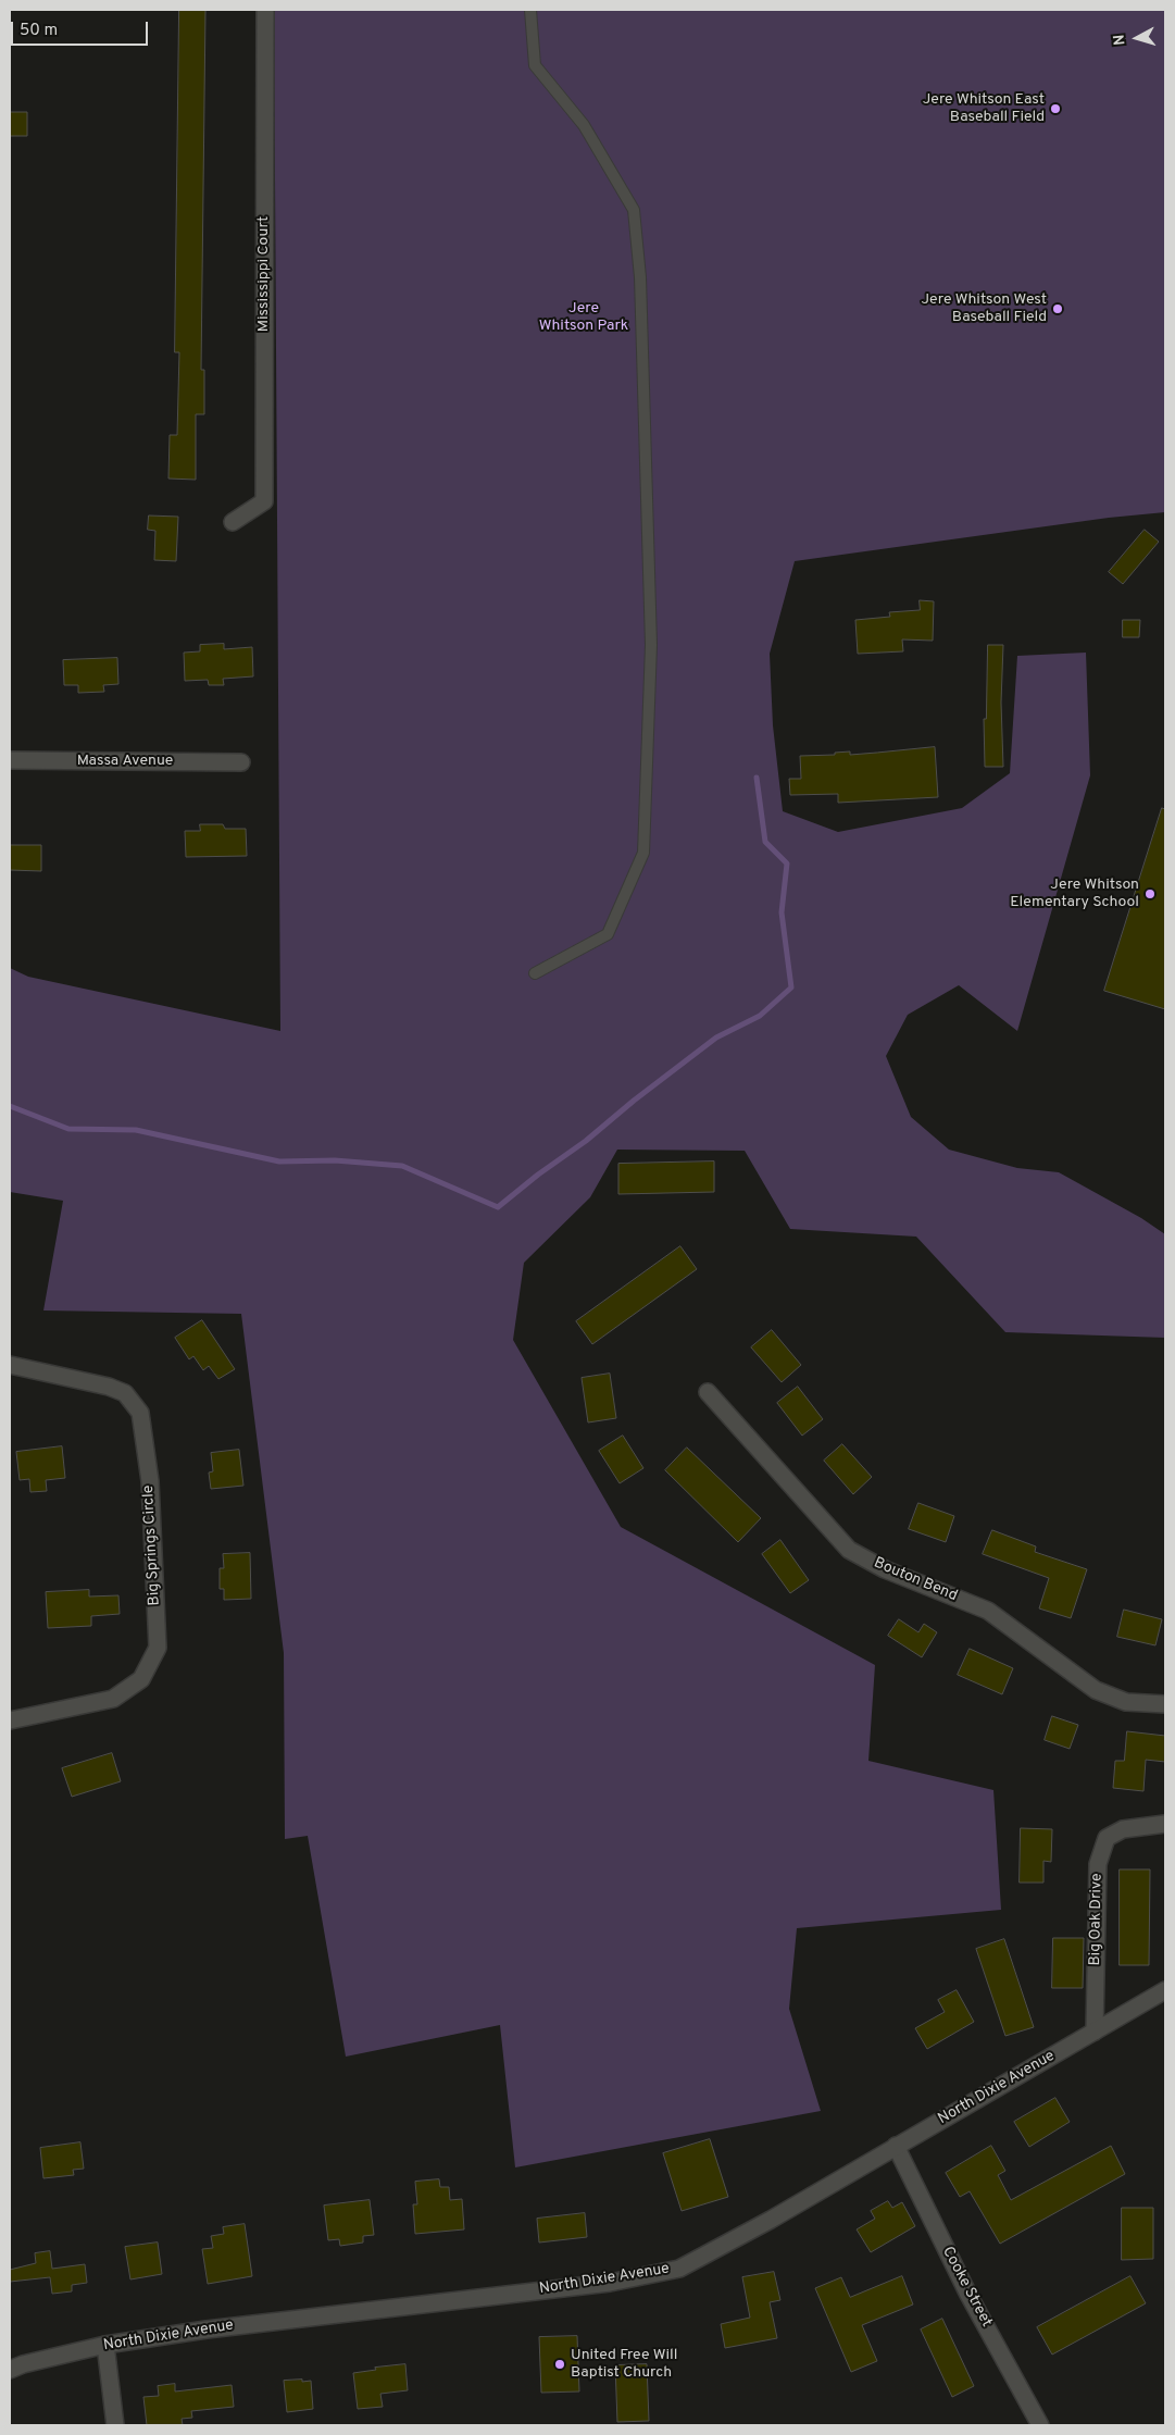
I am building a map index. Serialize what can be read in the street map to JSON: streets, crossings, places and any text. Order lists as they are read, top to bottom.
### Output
{
  "streets": {
    "street": [
      "Mississippi Court",
      "Massa Avenue",
      "Big Springs Circle",
      "Bouton Bend",
      "Big Oak Drive",
      "North Dixie Avenue",
      "Cooke Street"
    ]
  },
  "crossings": [
    ["Big Oak Drive", "North Dixie Avenue"],
    ["North Dixie Avenue", "Cooke Street"]
  ],
  "parks": ["Jere Whitson Park"],
  "places": [
    "Jere Whitson East Baseball Field",
    "Jere Whitson West Baseball Field",
    "Jere Whitson Elementary School",
    "United Free Will Baptist Church"
  ],
  "scale_bar": "50 m",
  "north": "left"
}
